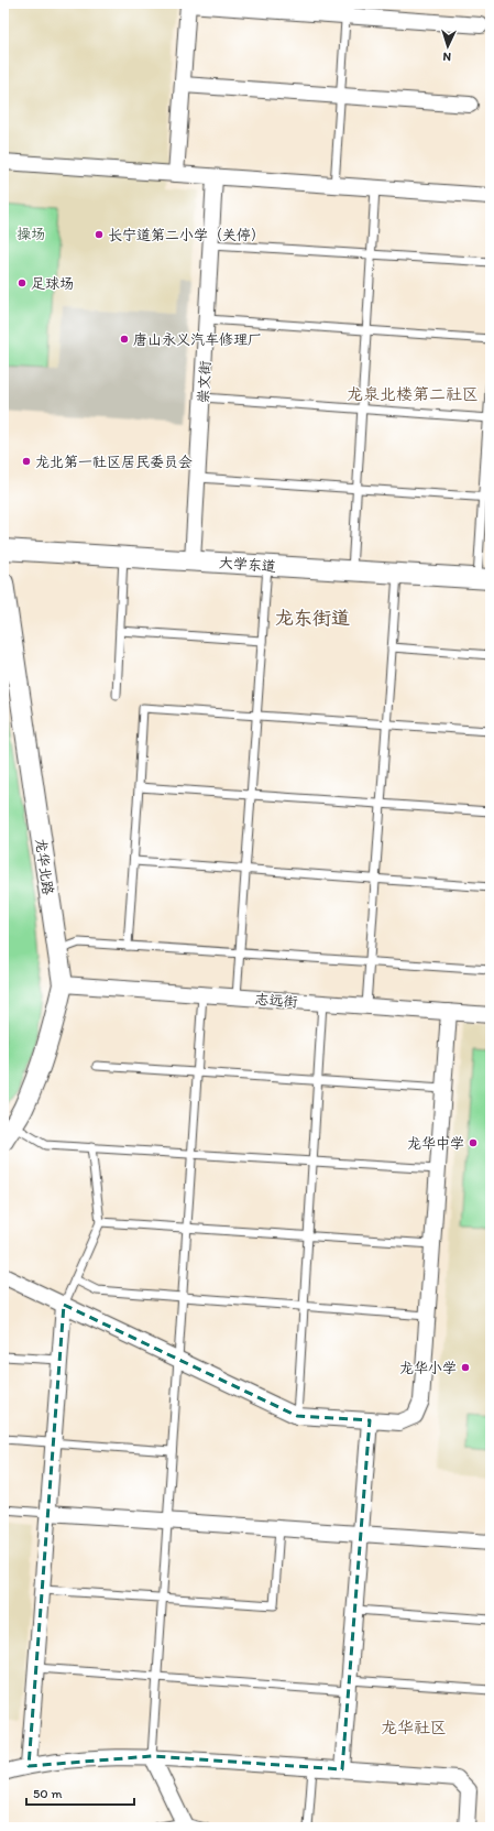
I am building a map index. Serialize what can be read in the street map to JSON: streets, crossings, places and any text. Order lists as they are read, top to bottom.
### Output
{
  "streets": {
    "street": [
      "崇文街",
      "大学东道",
      "龙华北路",
      "志远街"
    ]
  },
  "crossings": [
    ["崇文街", "大学东道"],
    ["龙华北路", "志远街"]
  ],
  "districts": ["龙泉北楼第二社区", "龙东街道", "龙华社区"],
  "parks": ["操场"],
  "places": [
    "长宁道第二小学（关停）",
    "足球场",
    "唐山永义汽车修理厂",
    "龙北第一社区居民委员会",
    "龙华中学",
    "龙华小学"
  ],
  "scale_bar": "50 m",
  "north": "bottom"
}
